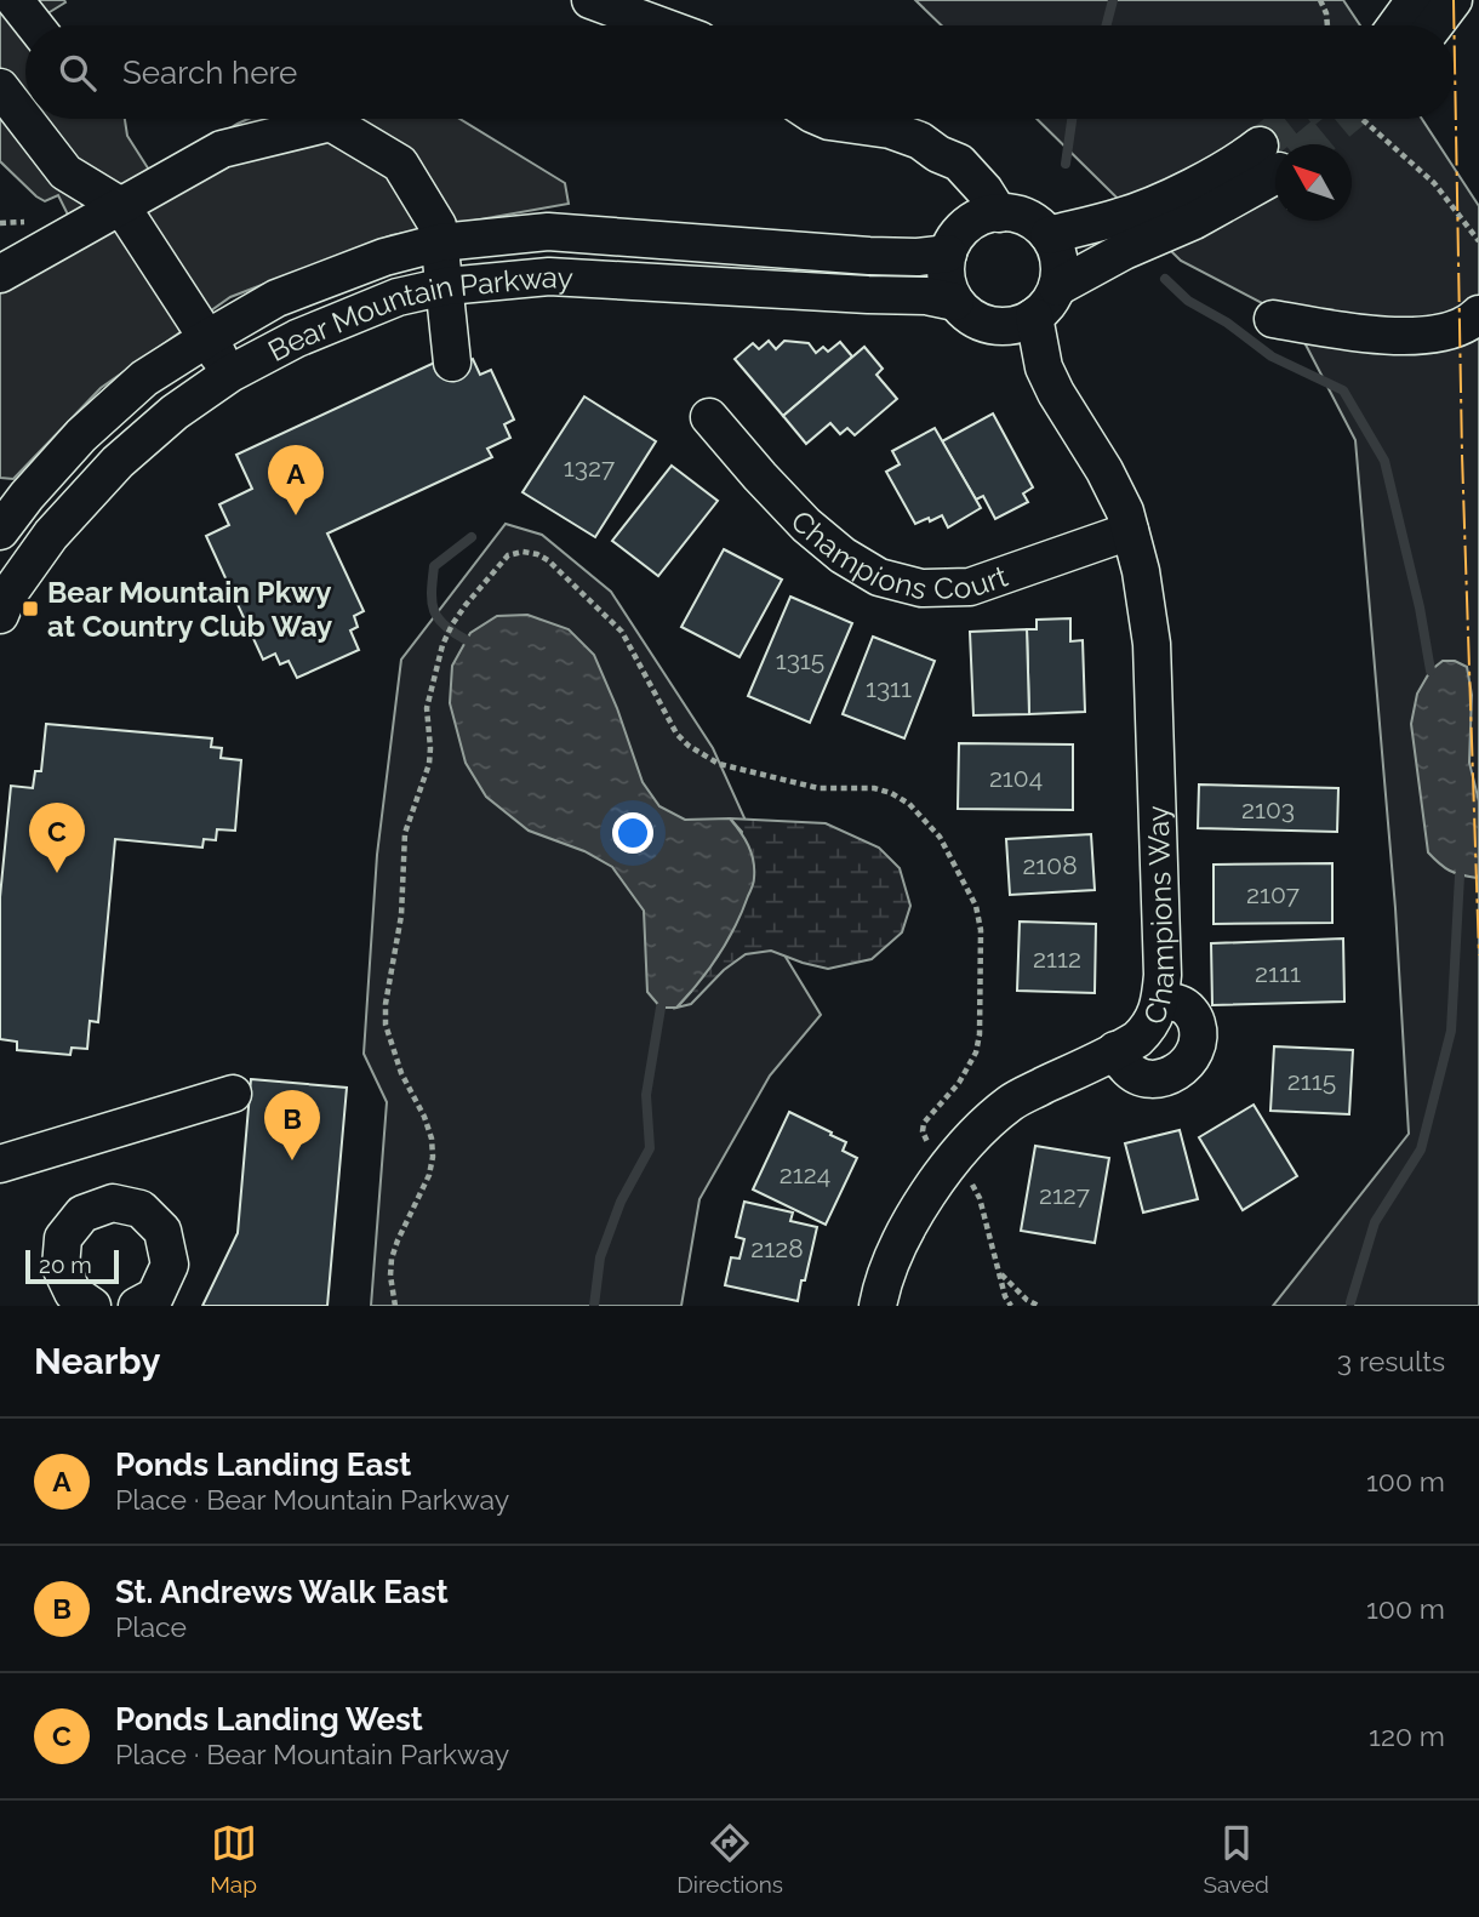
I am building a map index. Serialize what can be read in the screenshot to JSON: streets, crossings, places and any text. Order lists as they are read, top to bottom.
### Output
{
  "streets": {
    "street": ["Bear Mountain Parkway", "Champions Court", "Champions Way"]
  },
  "crossings": [
    ["Bear Mountain Parkway", "Champions Way"],
    ["Champions Court", "Champions Way"]
  ],
  "places": {
    "transit": ["Bear Mountain Pkwy at Country Club Way"]
  },
  "house_numbers": [
    "1327",
    "1315",
    "1311",
    "2104",
    "2103",
    "2108",
    "2107",
    "2112",
    "2111",
    "2115",
    "2124",
    "2127",
    "2128"
  ],
  "scale_bar": "20 m",
  "north": "top left",
  "page": {
    "search": "Search here",
    "pins": ["A", "C", "B"],
    "scale": "20 m",
    "heading": ["Nearby", "3 results"],
    "list": [
      {
        "mark": "A",
        "name": "Ponds Landing East",
        "note": "Place · Bear Mountain Parkway",
        "value": "100 m"
      },
      {
        "mark": "B",
        "name": "St. Andrews Walk East",
        "note": "Place",
        "value": "100 m"
      },
      {
        "mark": "C",
        "name": "Ponds Landing West",
        "note": "Place · Bear Mountain Parkway",
        "value": "120 m"
      }
    ],
    "nav": ["Map", "Directions", "Saved"]
  }
}
